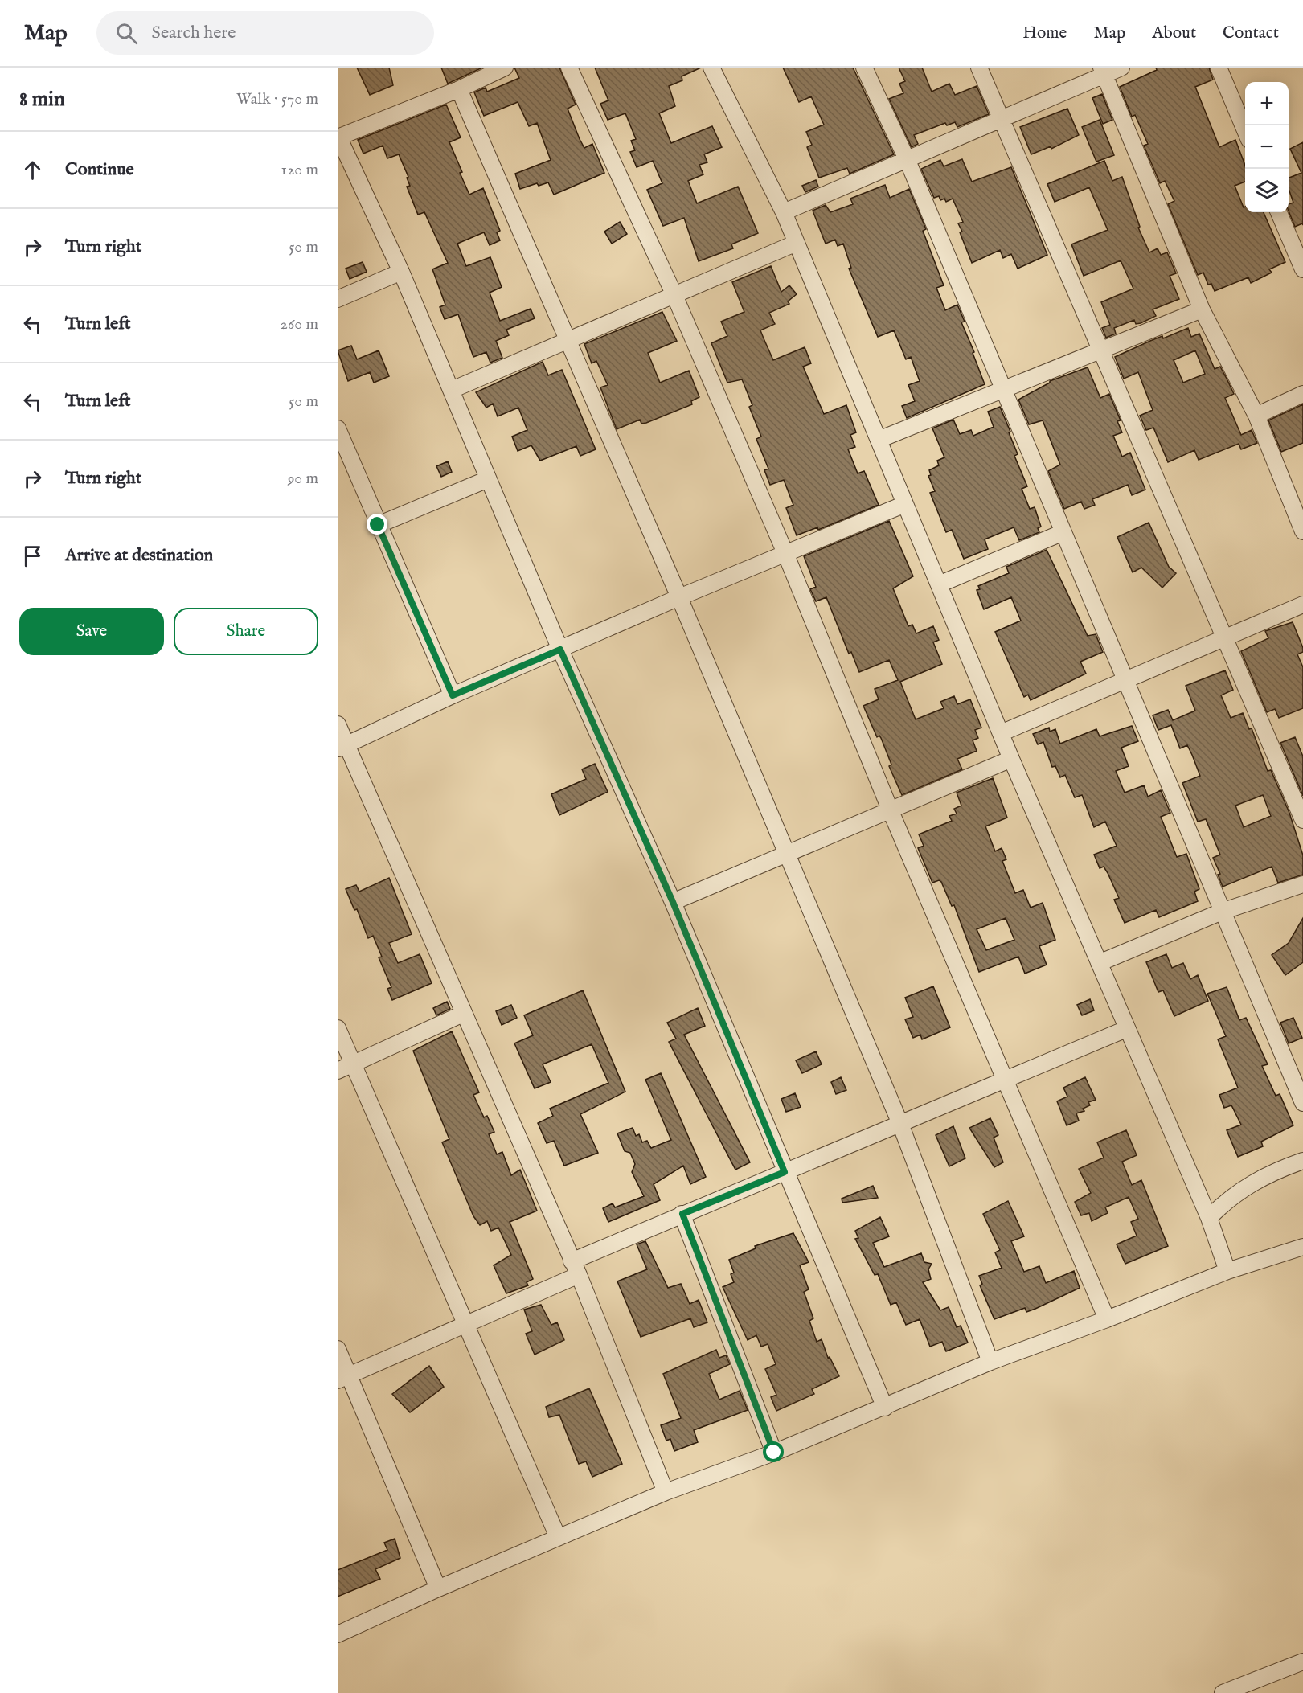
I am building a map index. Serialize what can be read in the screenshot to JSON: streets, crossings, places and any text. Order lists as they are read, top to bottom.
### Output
{
  "page": {
    "header": "Map",
    "search": "Search here",
    "nav": [
      "Home",
      "Map",
      "About",
      "Contact"
    ],
    "heading": ["8 min", "Walk · 570 m"],
    "map_buttons": ["+", "−"],
    "list": [
      ["Continue", "120 m"],
      ["Turn right", "50 m"],
      ["Turn left", "260 m"],
      ["Turn left", "50 m"],
      ["Turn right", "90 m"],
      "Arrive at destination"
    ],
    "buttons": ["Save", "Share"]
  }
}
